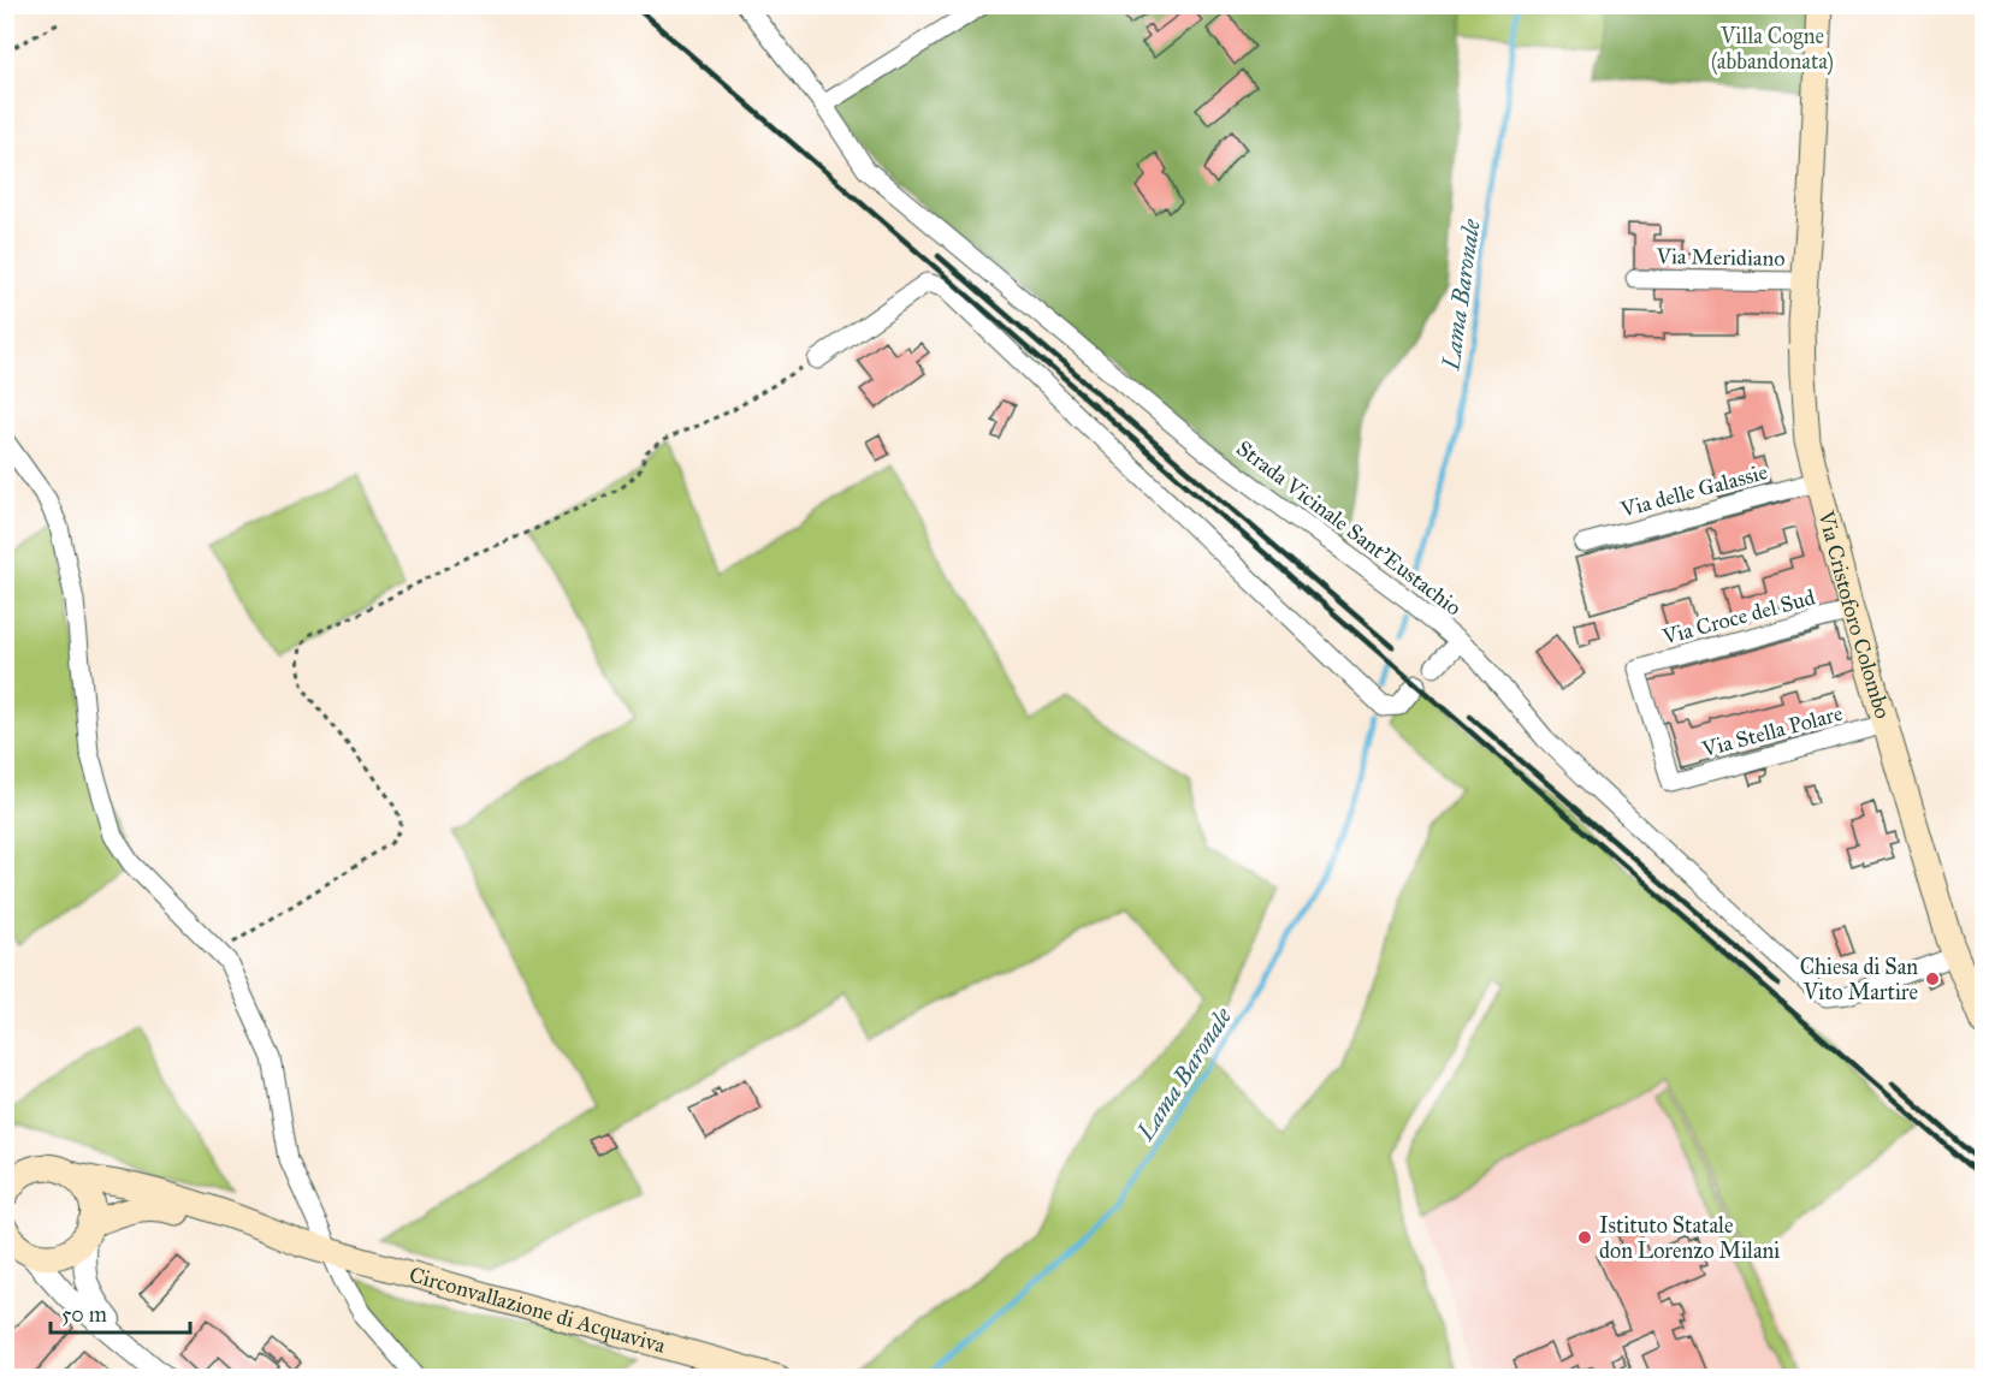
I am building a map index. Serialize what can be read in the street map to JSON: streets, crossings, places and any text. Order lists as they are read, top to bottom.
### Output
{
  "streets": {
    "main road": ["Via Cristoforo Colombo", "Circonvallazione di Acquaviva"],
    "street": [
      "Via Meridiano",
      "Via delle Galassie",
      "Strada Vicinale Sant'Eustachio",
      "Via Croce del Sud",
      "Via Stella Polare"
    ]
  },
  "crossings": [
    ["Via Meridiano", "Via Cristoforo Colombo"],
    ["Via delle Galassie", "Via Cristoforo Colombo"],
    ["Strada Vicinale Sant'Eustachio", "Via Cristoforo Colombo"],
    ["Via Cristoforo Colombo", "Via Croce del Sud"],
    ["Via Cristoforo Colombo", "Via Stella Polare"],
    ["Via Croce del Sud", "Via Stella Polare"]
  ],
  "water": ["Lama Baronale"],
  "parks": ["Villa Cogne (abbandonata)"],
  "places": ["Chiesa di San Vito Martire", "Istituto Statale don Lorenzo Milani"],
  "scale_bar": "50 m"
}
